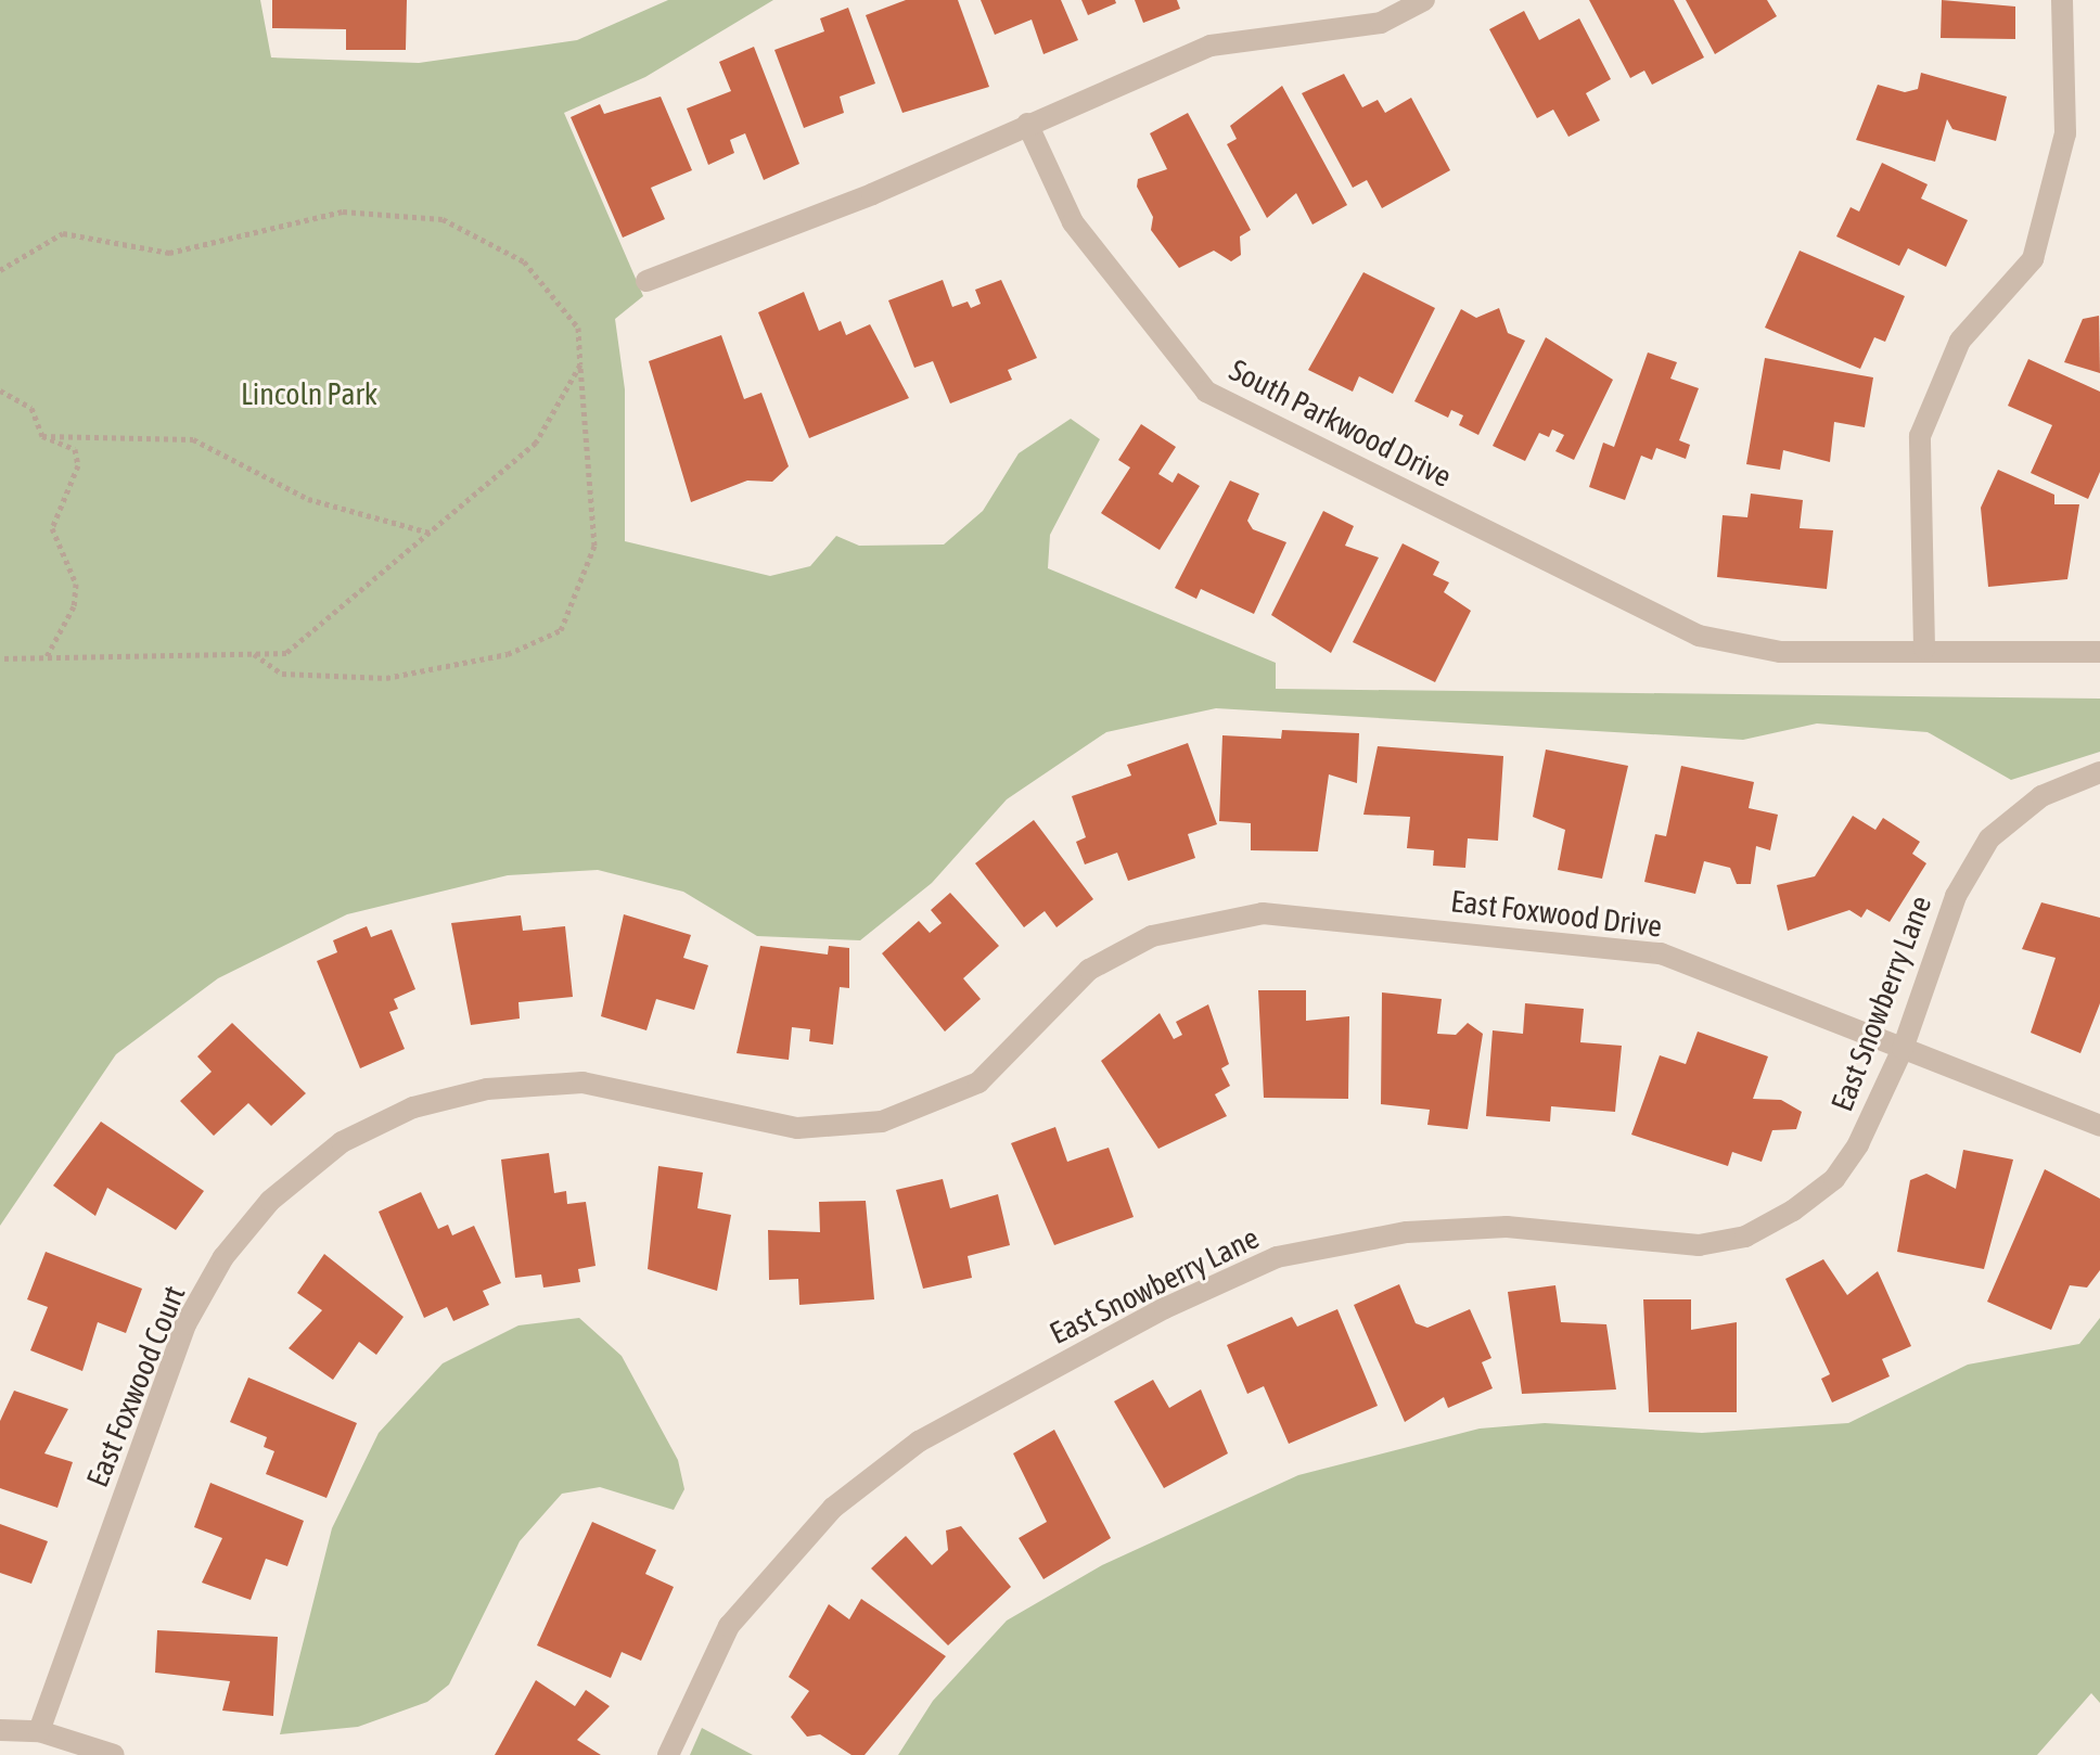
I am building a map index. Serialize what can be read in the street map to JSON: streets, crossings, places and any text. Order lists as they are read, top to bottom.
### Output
{
  "streets": {
    "street": [
      "South Parkwood Drive",
      "East Foxwood Drive",
      "East Snowberry Lane",
      "East Foxwood Court"
    ]
  },
  "crossings": [
    ["East Foxwood Drive", "East Snowberry Lane"],
    ["East Foxwood Drive", "East Foxwood Court"]
  ],
  "parks": ["Lincoln Park"]
}
